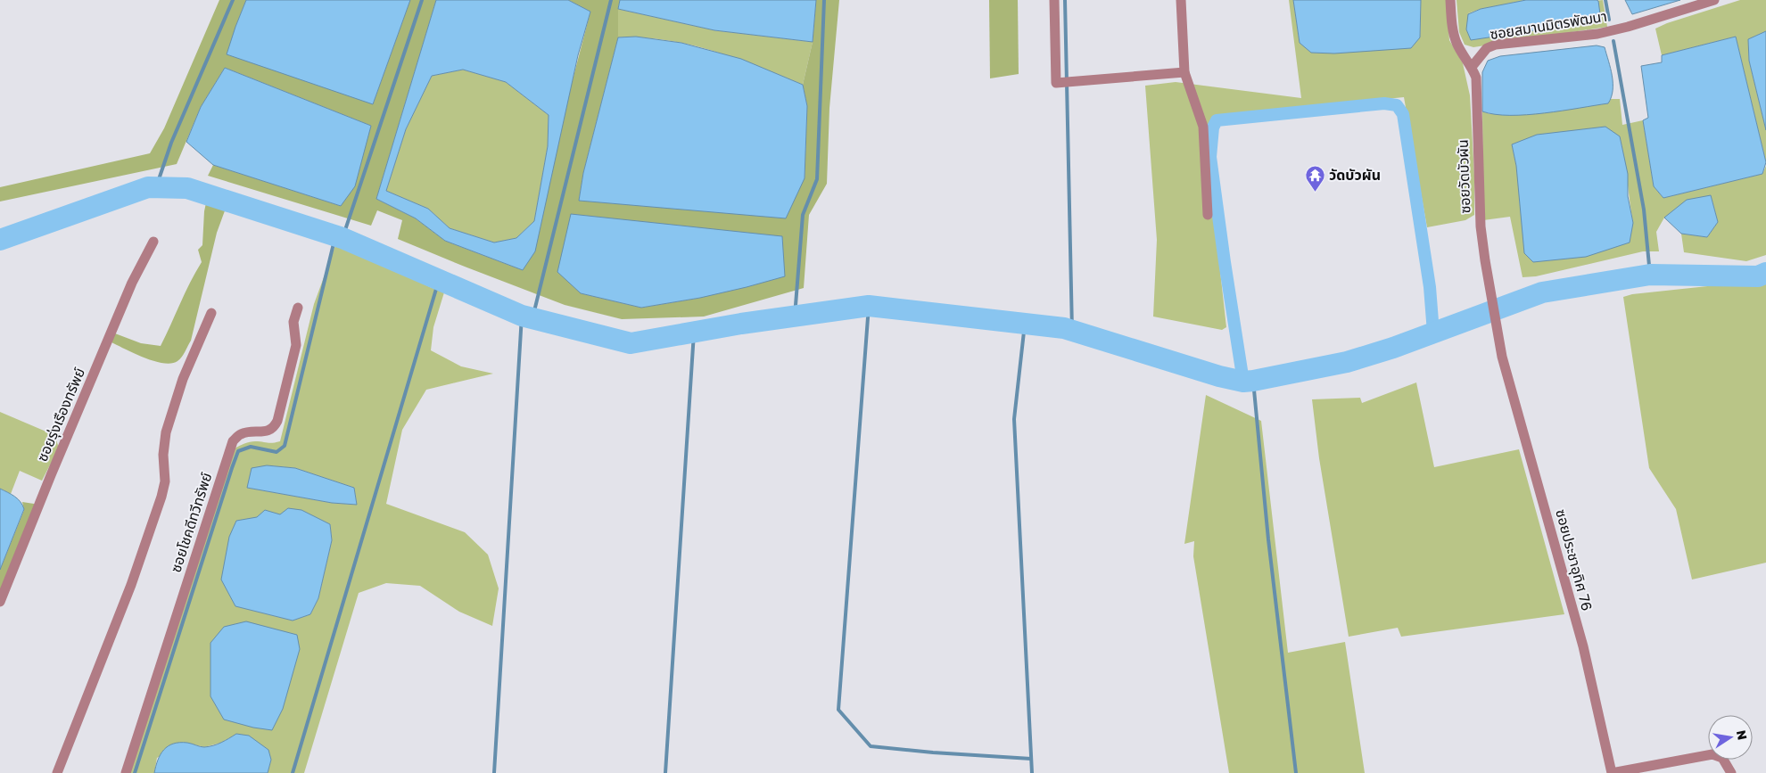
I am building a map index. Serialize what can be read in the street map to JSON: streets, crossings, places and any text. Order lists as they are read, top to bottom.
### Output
{
  "streets": {
    "street": [
      "ซอยสมานมิตรพัฒนา",
      "ซอยวัดบัวผัน",
      "ซอยรุ่งเรืองทรัพย์",
      "ซอยโชคดีทวีทรัพย์",
      "ซอยประชาอุทิศ 76"
    ]
  },
  "crossings": [
    ["ซอยสมานมิตรพัฒนา", "ซอยวัดบัวผัน"],
    ["ซอยวัดบัวผัน", "ซอยประชาอุทิศ 76"]
  ],
  "places": {
    "temple": ["วัดบัวผัน"]
  },
  "north": "right"
}
